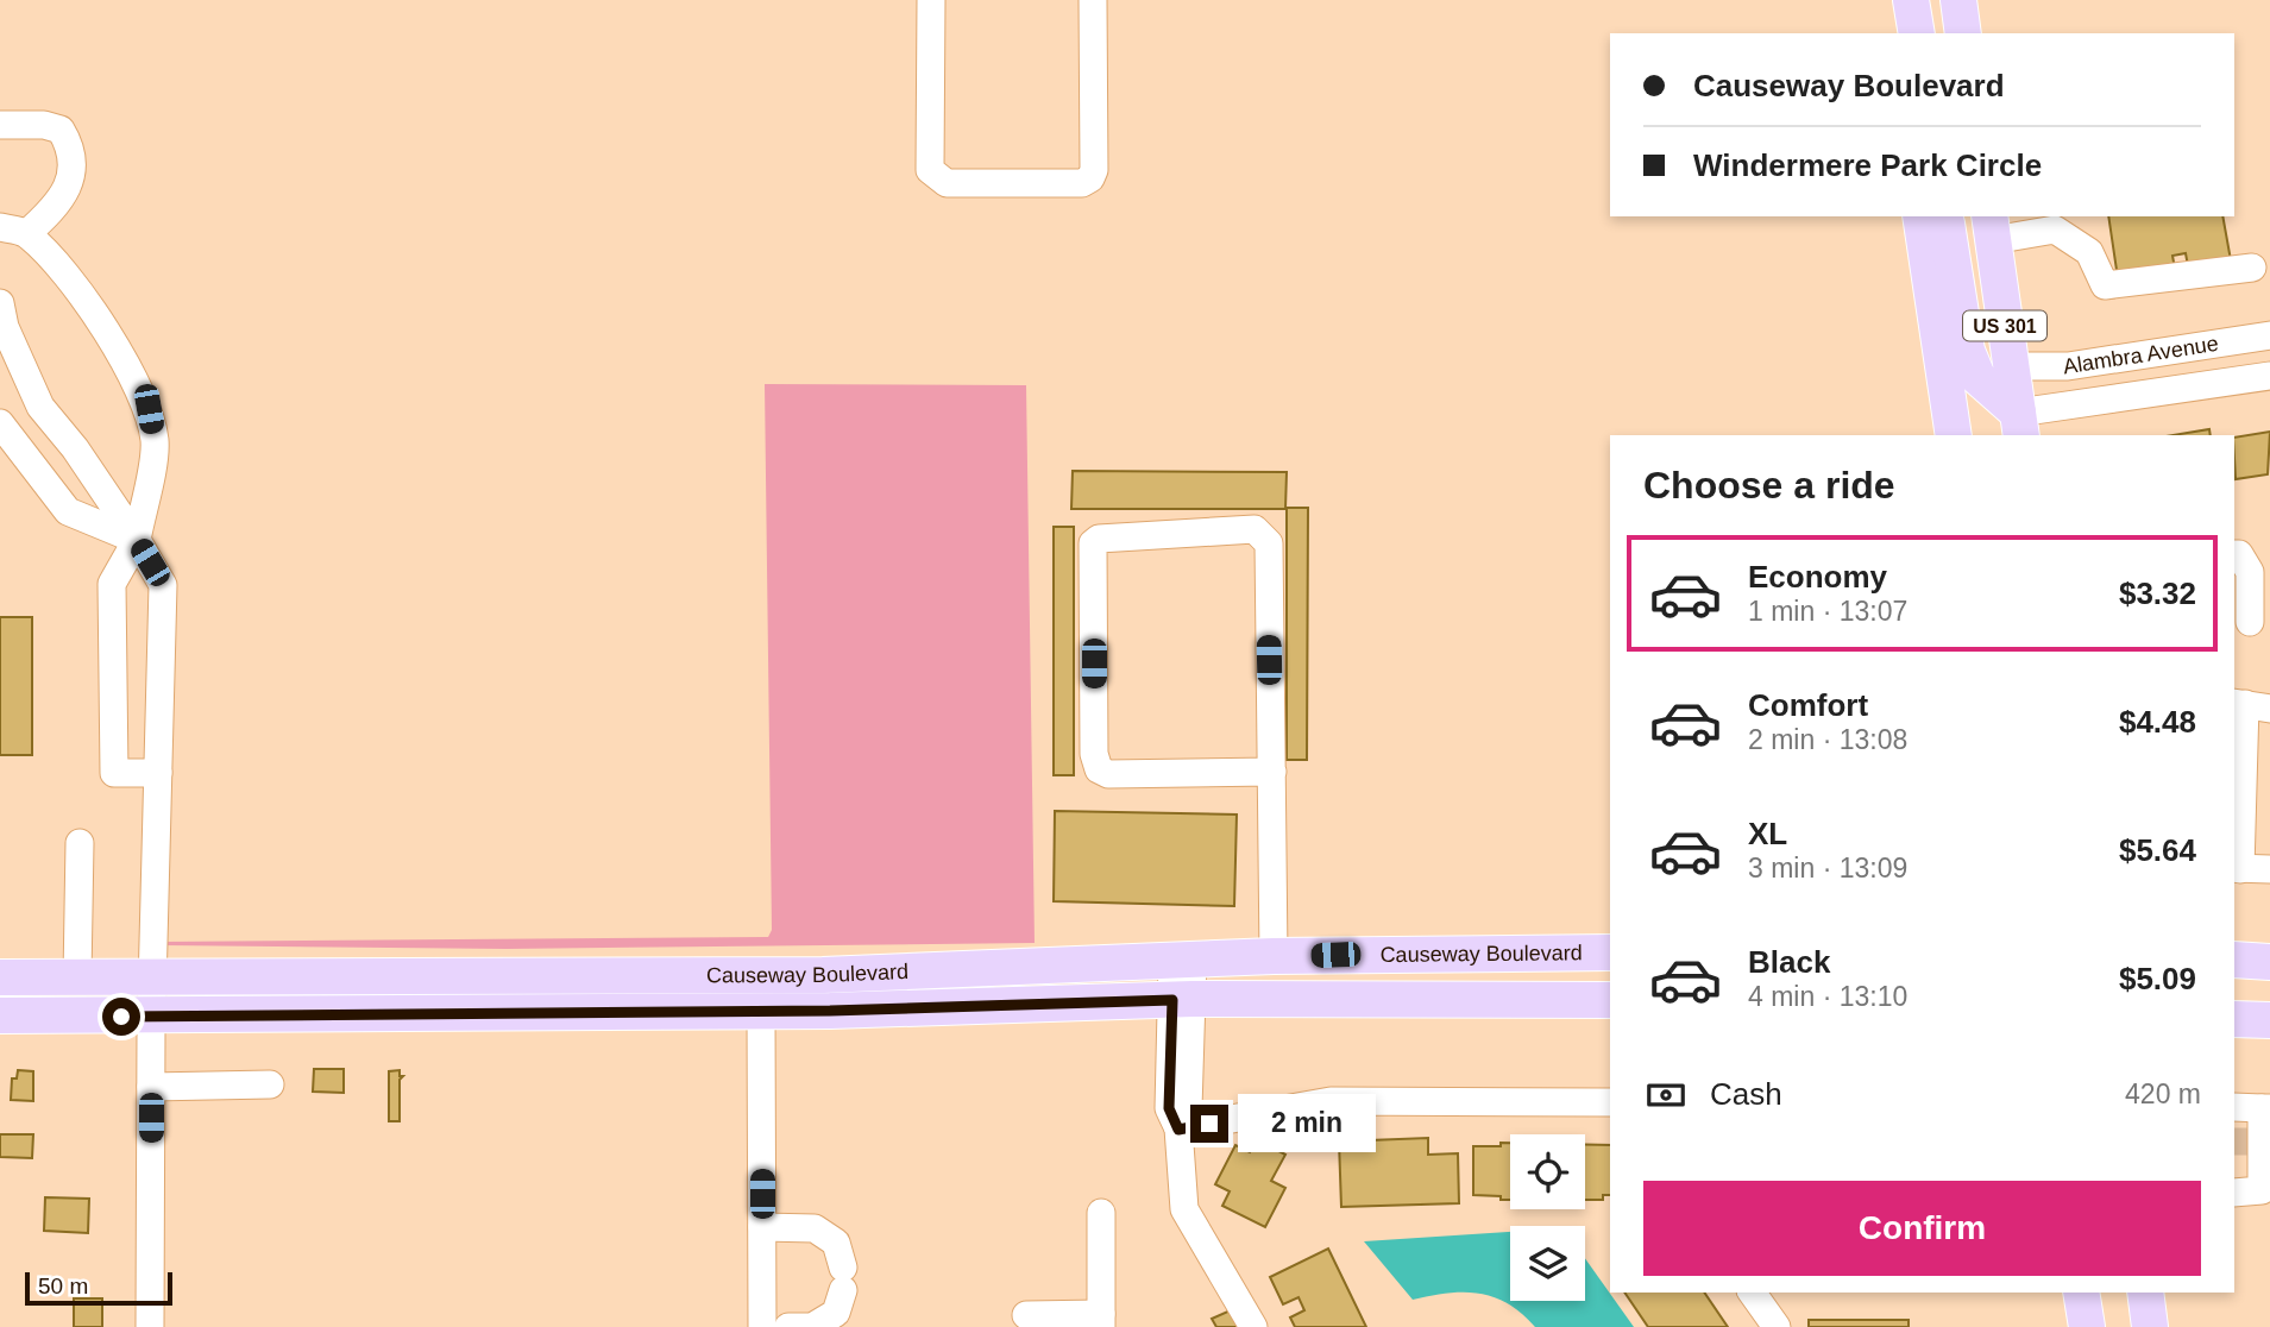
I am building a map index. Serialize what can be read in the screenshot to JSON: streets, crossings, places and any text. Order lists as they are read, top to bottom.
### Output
{
  "streets": {
    "main road": ["US 301", "Causeway Boulevard"],
    "street": ["Alambra Avenue"]
  },
  "crossings": [
    ["US 301", "Alambra Avenue"]
  ],
  "scale_bar": "50 m",
  "page": {
    "banner": ["Causeway Boulevard", "Windermere Park Circle"],
    "heading": "Choose a ride",
    "list": [
      {
        "name": "Economy",
        "note": "1 min · 13:07",
        "value": "$3.32"
      },
      {
        "name": "Comfort",
        "note": "2 min · 13:08",
        "value": "$4.48"
      },
      {
        "name": "XL",
        "note": "3 min · 13:09",
        "value": "$5.64"
      },
      {
        "name": "Black",
        "note": "4 min · 13:10",
        "value": "$5.09"
      }
    ],
    "pay": ["Cash", "420 m"],
    "bubble": "2 min",
    "buttons": "Confirm",
    "scale": "50 m"
  }
}
